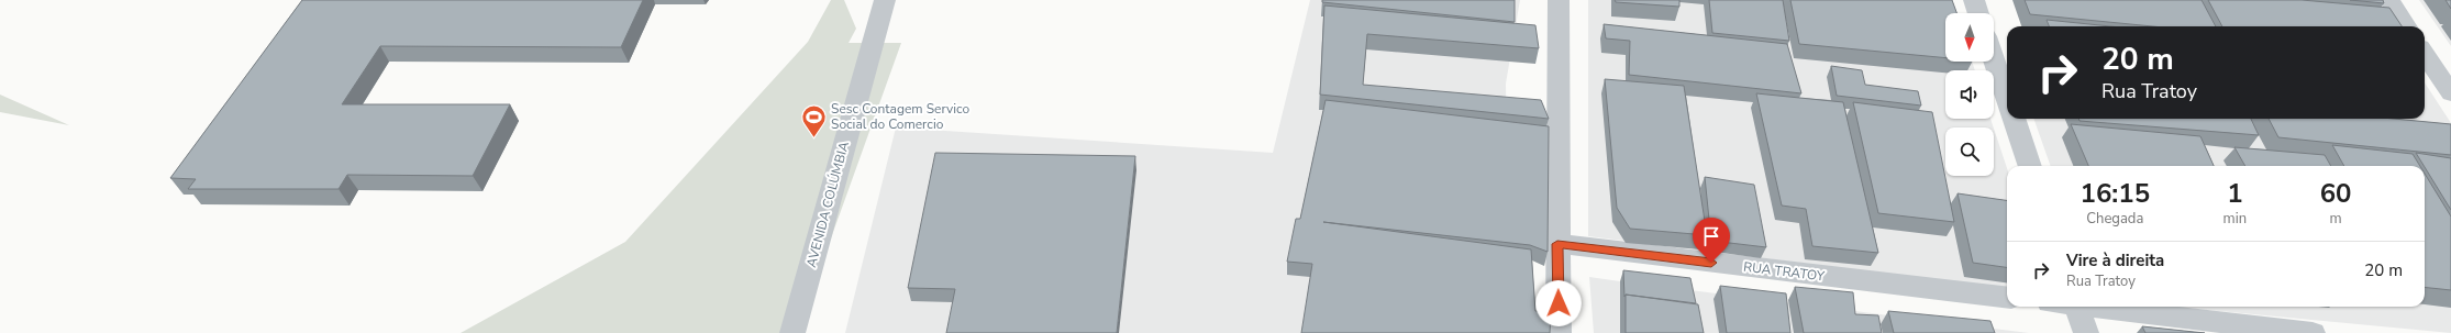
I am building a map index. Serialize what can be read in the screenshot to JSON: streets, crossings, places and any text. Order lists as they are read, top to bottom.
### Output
{
  "streets": {
    "street": ["AVENIDA COLÚMBIA", "RUA TRATOY"]
  },
  "places": {
    "sports": ["Sesc Contagem Servico Social do Comercio"]
  },
  "north": "bottom",
  "page": {
    "turn": ["20 m", "Rua Tratoy"],
    "eta": [
      "16:15",
      "Chegada",
      "1",
      "min",
      "60",
      "m"
    ],
    "list": [
      {
        "name": "Vire à direita",
        "note": "Rua Tratoy",
        "value": "20 m"
      }
    ]
  }
}
